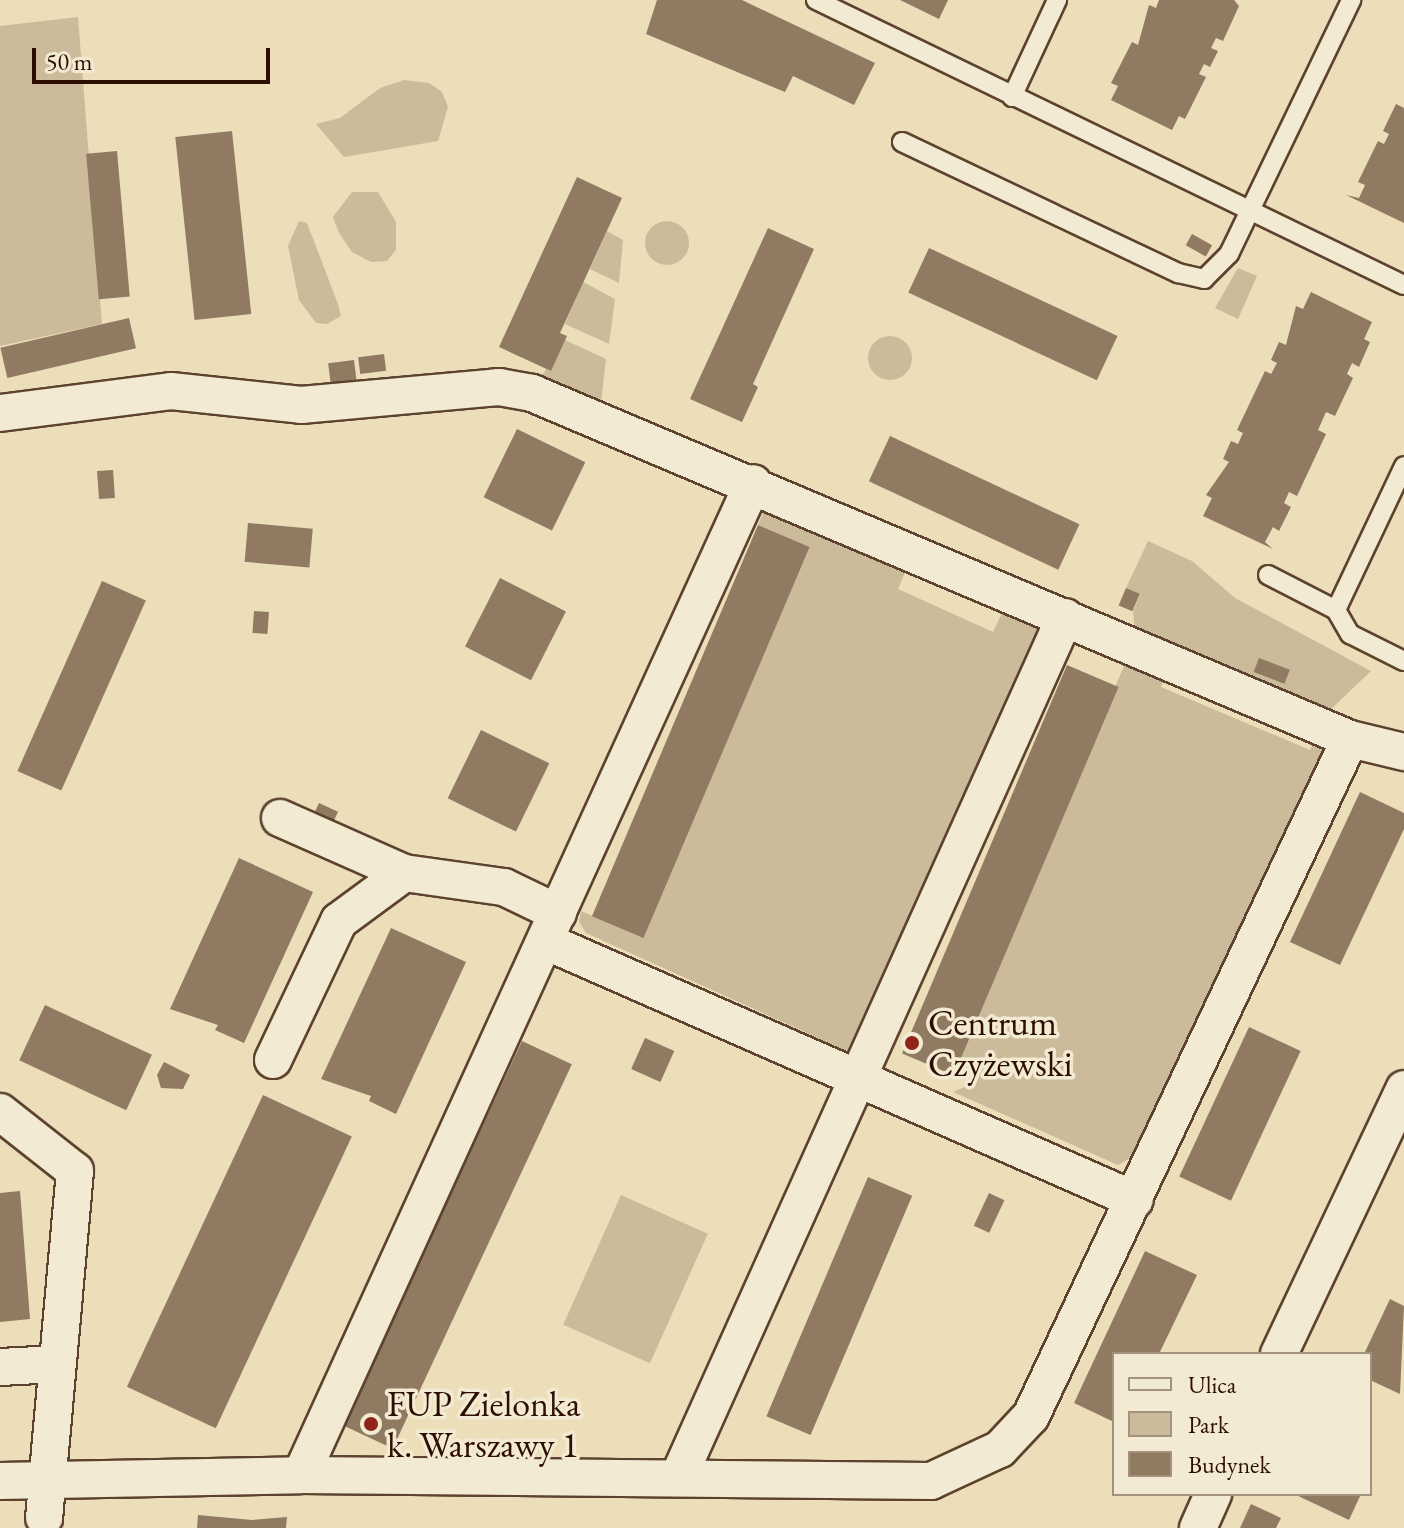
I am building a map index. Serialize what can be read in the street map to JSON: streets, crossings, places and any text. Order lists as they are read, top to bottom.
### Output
{
  "places": ["Centrum Czyżewski", "FUP Zielonka k. Warszawy 1"],
  "legend": ["Ulica", "Park", "Budynek"],
  "scale_bar": "50 m"
}
